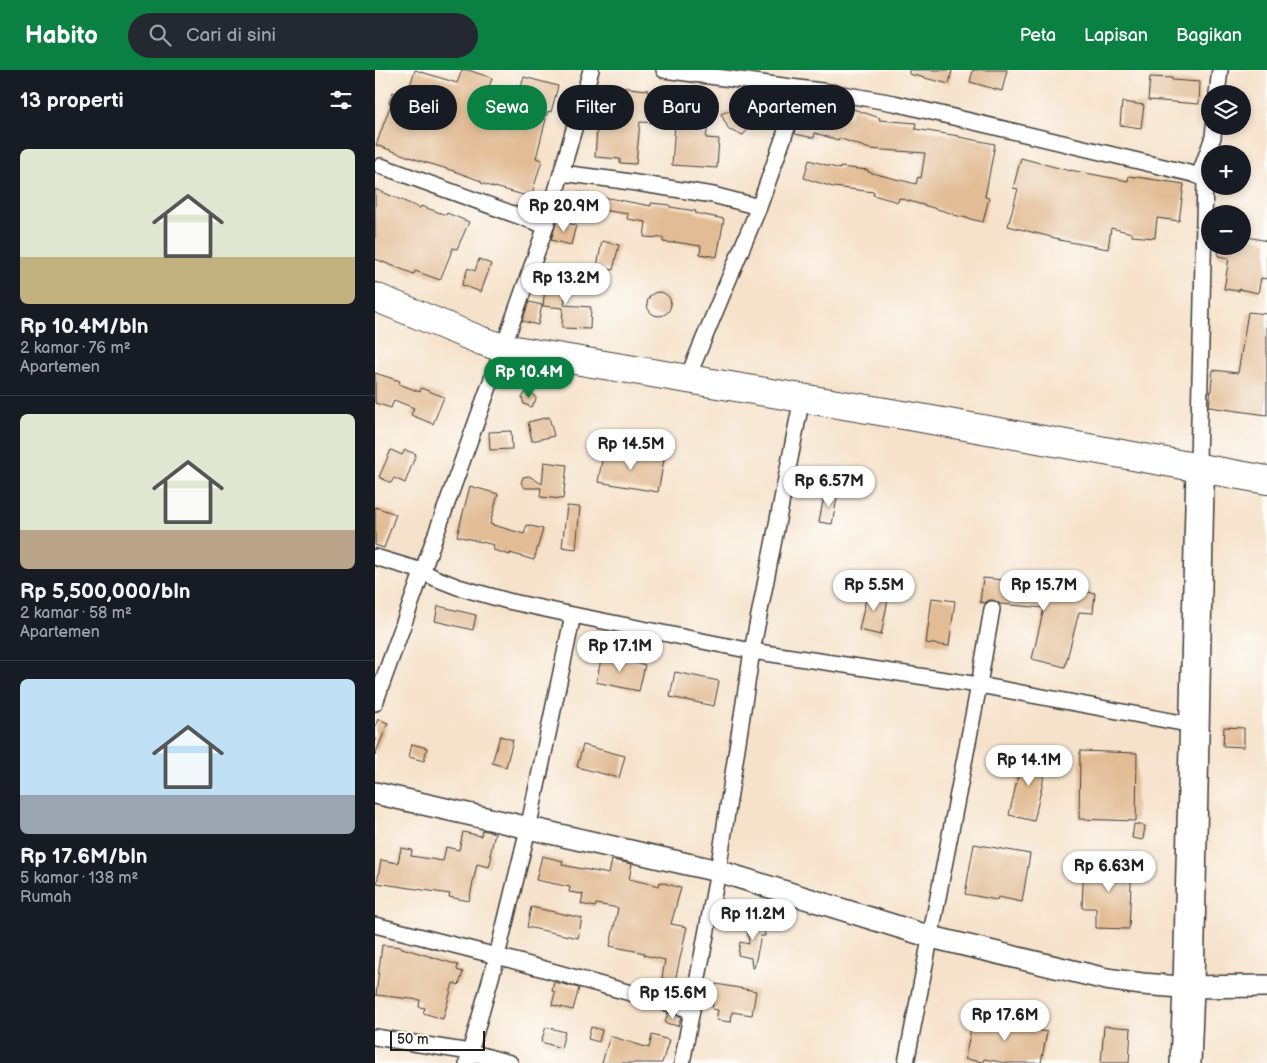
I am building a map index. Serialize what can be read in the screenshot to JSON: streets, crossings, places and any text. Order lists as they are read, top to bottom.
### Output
{
  "scale_bar": "50 m",
  "page": {
    "header": "Habito",
    "search": "Cari di sini",
    "nav": ["Peta", "Lapisan", "Bagikan"],
    "heading": "13 properti",
    "map_buttons": ["+", "−"],
    "chip": [
      "Beli",
      "Sewa",
      "Filter",
      "Baru",
      "Apartemen"
    ],
    "list": [
      {
        "name": "Rp 10.4M/bln",
        "note": "2 kamar · 76 m² · Apartemen"
      },
      {
        "name": "Rp 5,500,000/bln",
        "note": "2 kamar · 58 m² · Apartemen"
      },
      {
        "name": "Rp 17.6M/bln",
        "note": "5 kamar · 138 m² · Rumah"
      }
    ],
    "price": [
      "Rp 20.9M",
      "Rp 13.2M",
      "Rp 10.4M",
      "Rp 14.5M",
      "Rp 6.57M",
      "Rp 5.5M",
      "Rp 15.7M",
      "Rp 17.1M",
      "Rp 14.1M",
      "Rp 6.63M",
      "Rp 11.2M",
      "Rp 15.6M",
      "Rp 17.6M"
    ],
    "scale": "50 m"
  }
}
